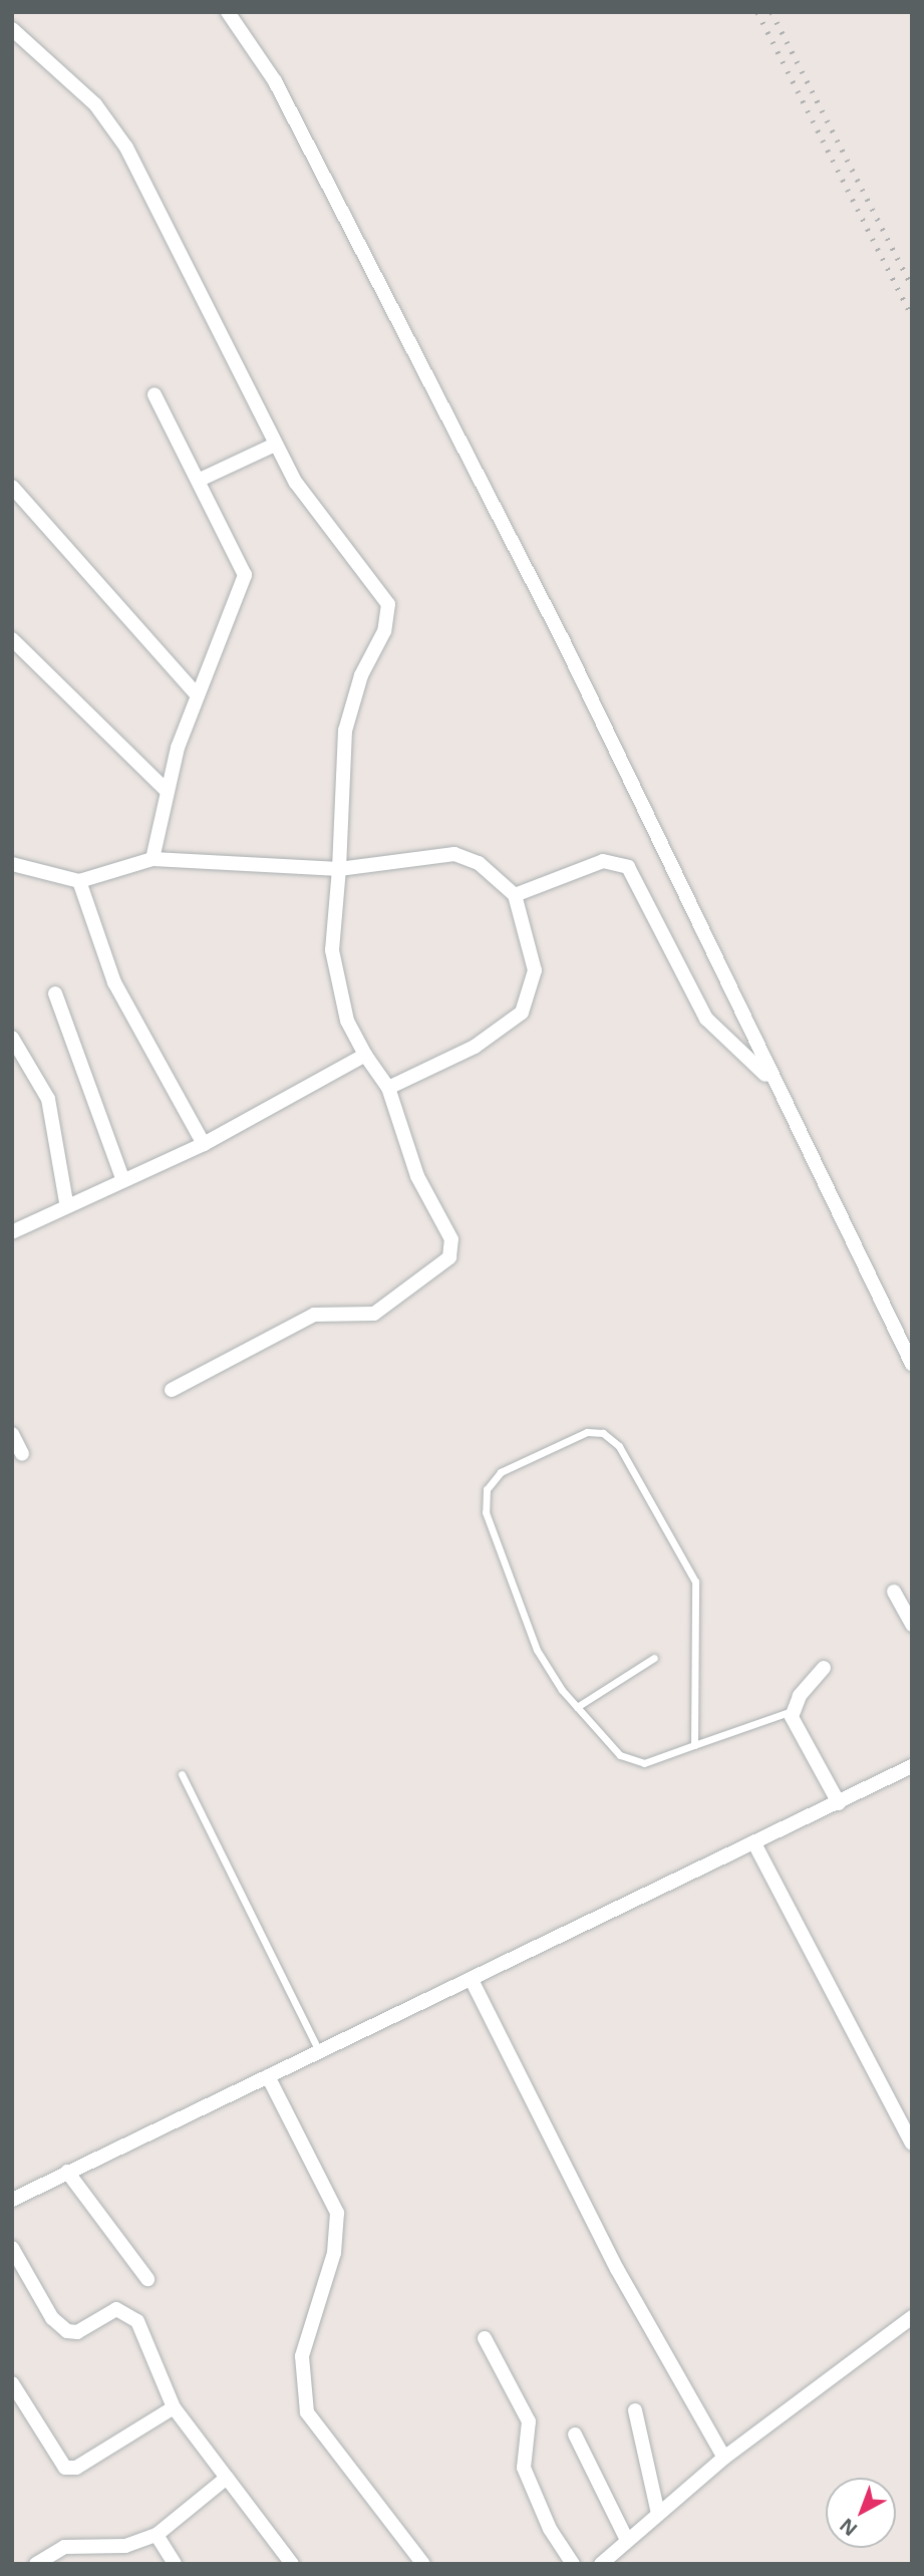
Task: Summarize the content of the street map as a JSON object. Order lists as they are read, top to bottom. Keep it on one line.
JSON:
{"north":"bottom left"}
